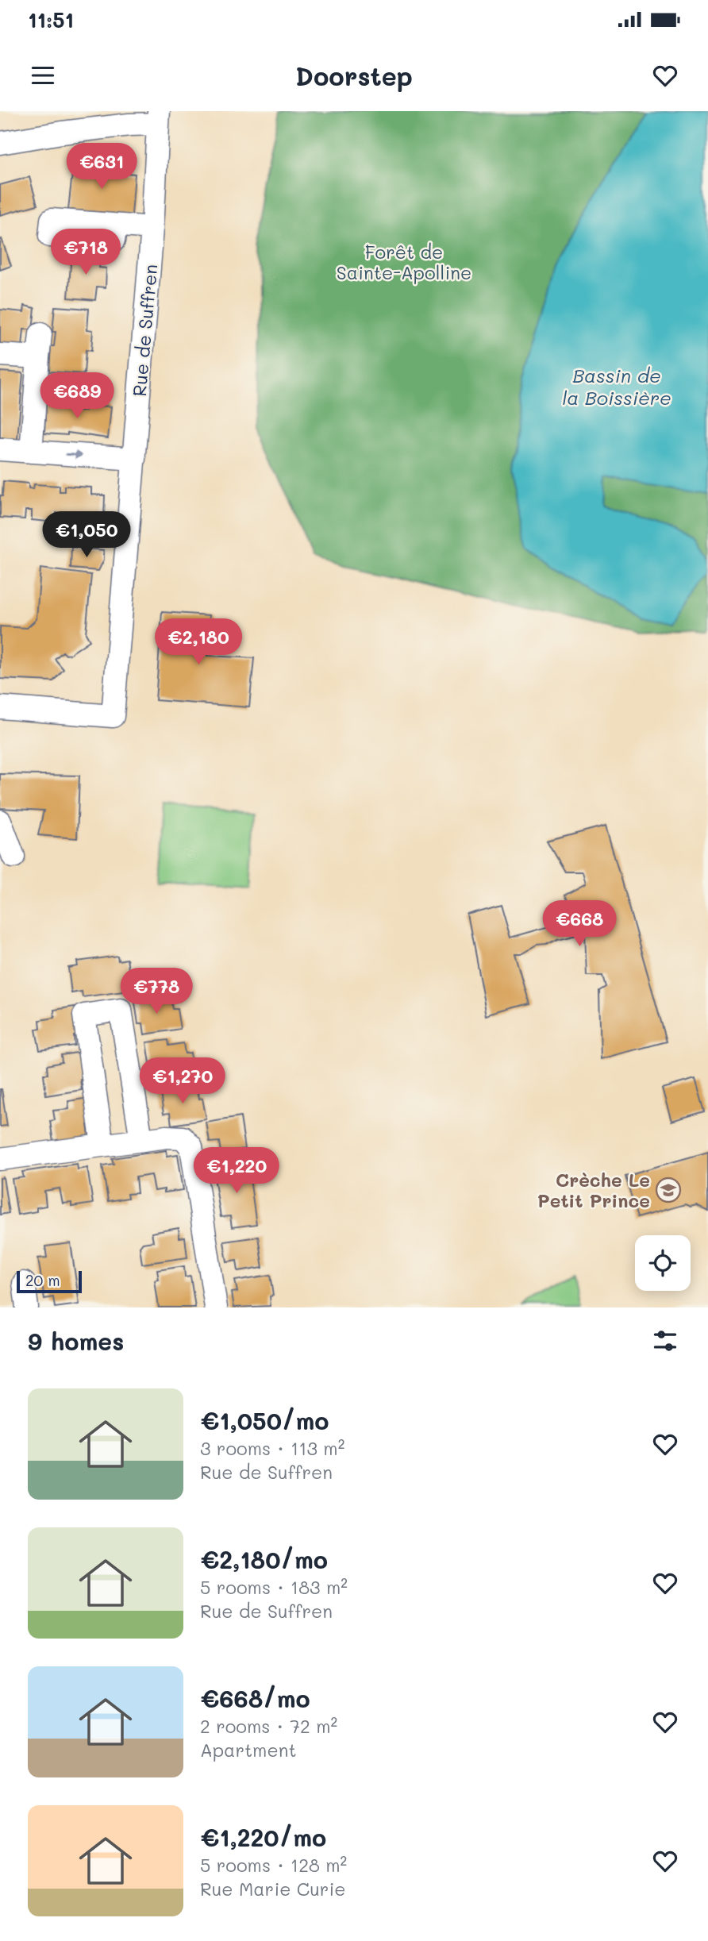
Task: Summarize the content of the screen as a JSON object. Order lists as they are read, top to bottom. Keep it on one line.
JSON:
{"streets":{"street":["Rue de Suffren"]},"water":["Bassin de la Boissière"],"parks":["Forêt de Sainte-Apolline"],"places":{"school or university":["Crèche Le Petit Prince"]},"scale_bar":"20 m","page":{"status":"11:51","header":"Doorstep","price":["€631","€718","€689","€1,050","€2,180","€668","€778","€1,270","€1,220"],"scale":"20 m","heading":"9 homes","list":[{"name":"€1,050/mo","note":"3 rooms · 113 m² · Rue de Suffren"},{"name":"€2,180/mo","note":"5 rooms · 183 m² · Rue de Suffren"},{"name":"€668/mo","note":"2 rooms · 72 m² · Apartment"},{"name":"€1,220/mo","note":"5 rooms · 128 m² · Rue Marie Curie"}]}}
